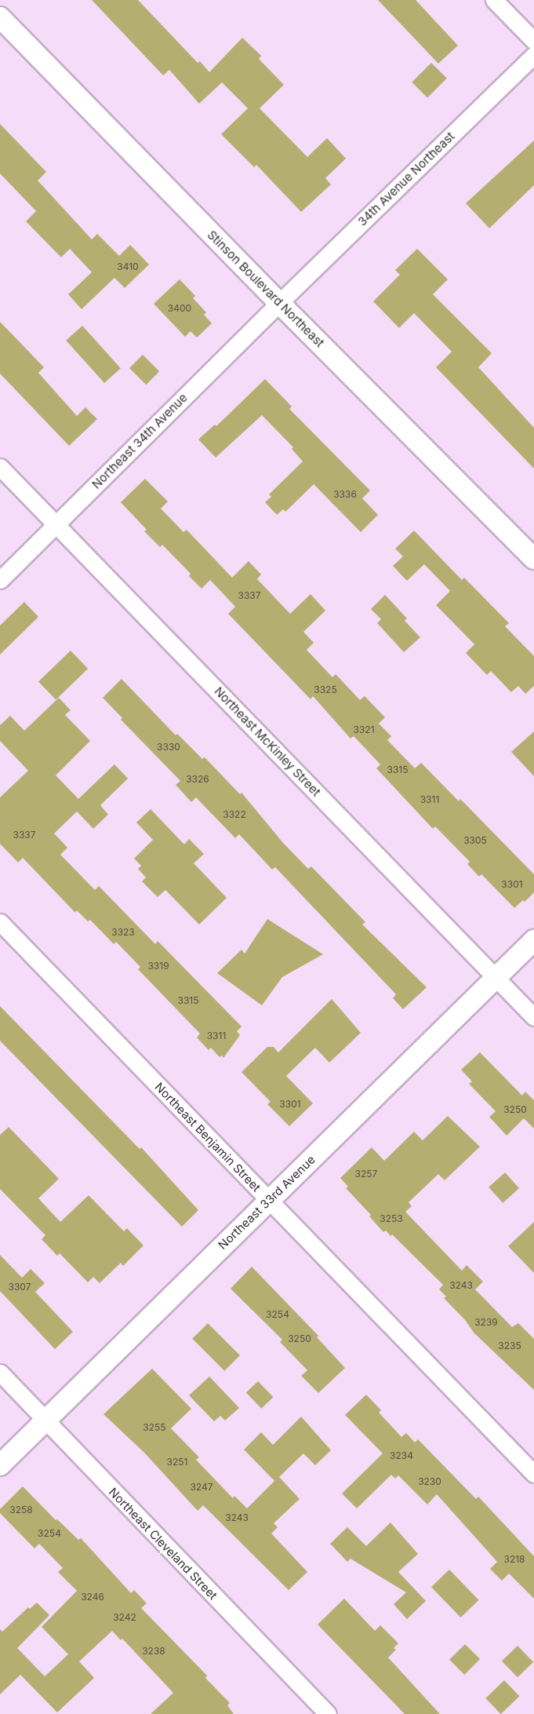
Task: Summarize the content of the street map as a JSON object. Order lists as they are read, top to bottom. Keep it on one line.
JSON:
{"streets":{"street":["34th Avenue Northeast","Stinson Boulevard Northeast","Northeast 34th Avenue","Northeast McKinley Street","Northeast Benjamin Street","Northeast 33rd Avenue","Northeast Cleveland Street"]},"crossings":[["34th Avenue Northeast","Stinson Boulevard Northeast"],["34th Avenue Northeast","Northeast 34th Avenue"],["Stinson Boulevard Northeast","Northeast 34th Avenue"],["Northeast 34th Avenue","Northeast McKinley Street"],["Northeast McKinley Street","Northeast 33rd Avenue"],["Northeast Benjamin Street","Northeast 33rd Avenue"],["Northeast 33rd Avenue","Northeast Cleveland Street"]],"house_numbers":["3410","3400","3336","3337","3325","3321","3330","3315","3326","3311","3322","3337","3305","3301","3323","3319","3315","3311","3301","3250","3257","3253","3243","3307","3254","3239","3250","3235","3255","3234","3251","3230","3247","3258","3243","3254","3218","3246","3242","3238"]}
